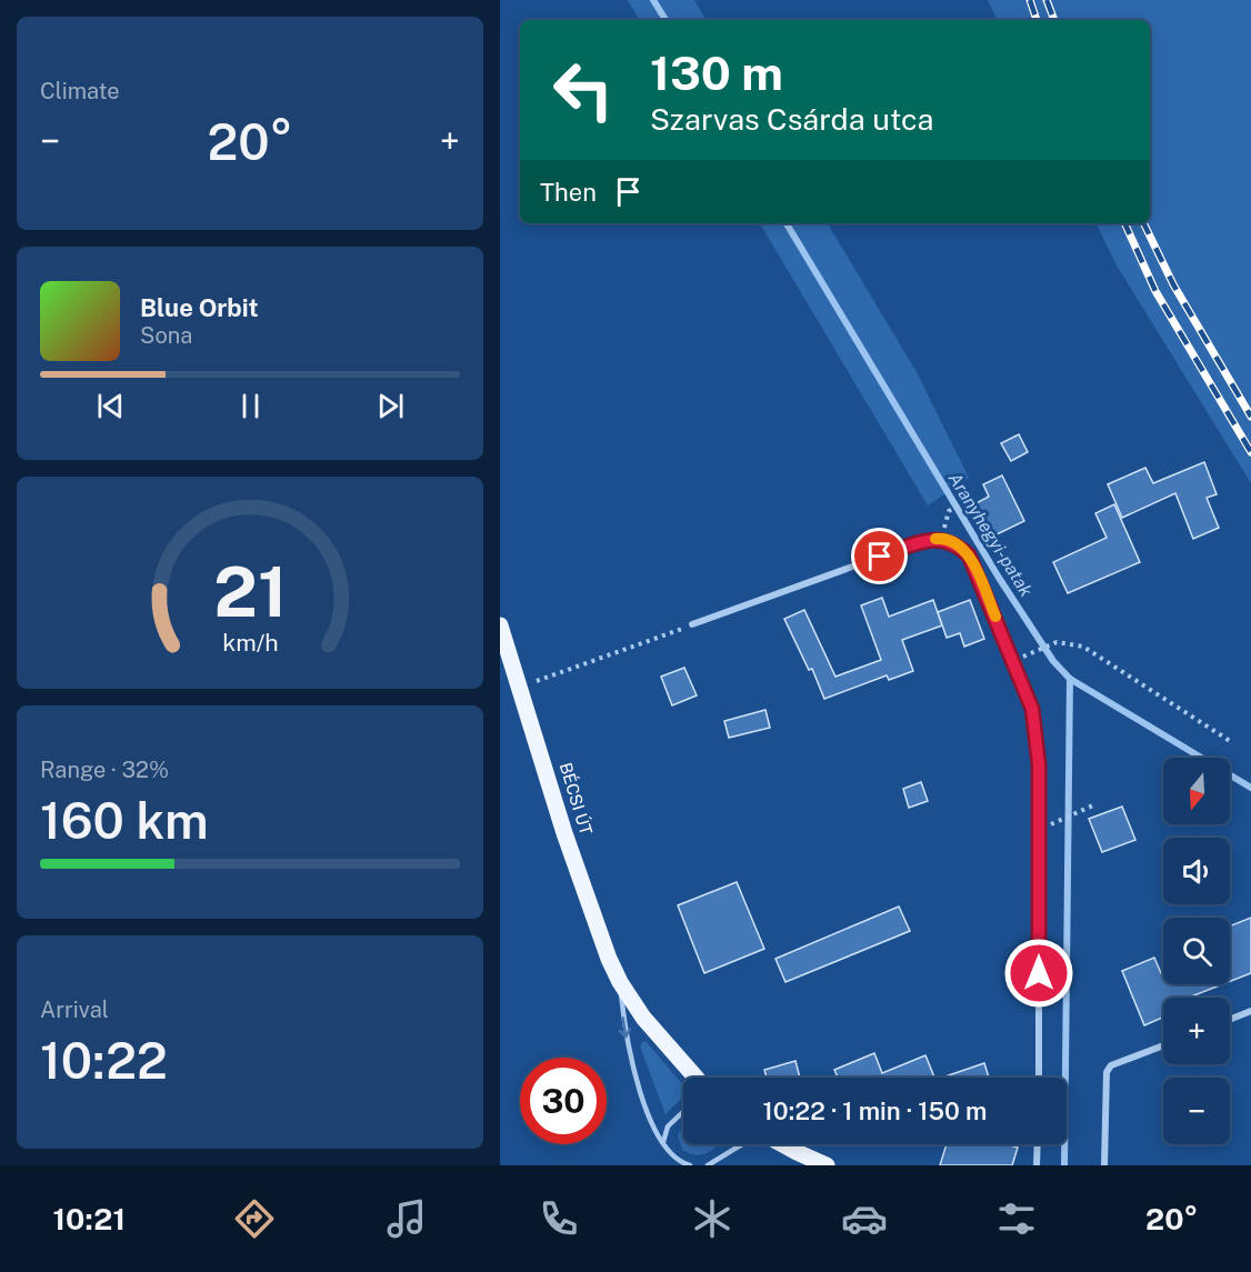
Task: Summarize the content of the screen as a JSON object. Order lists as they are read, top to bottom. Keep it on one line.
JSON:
{"streets":{"main road":["BÉCSI ÚT"]},"water":["Aranyhegyi-patak"],"north":"bottom","page":{"tile":["Climate",["Range · 32%","160 km"],["Arrival","10:22"]],"turn":["130 m","Szarvas Csárda utca"],"heat":["−","20°","+"],"then":"Then","song":["Blue Orbit","Sona"],"map_buttons":["+","−"],"limit":"30","trip":"10:22 · 1 min · 150 m","tabs":["10:21","20°"],"gauge":["21","km/h"]}}
